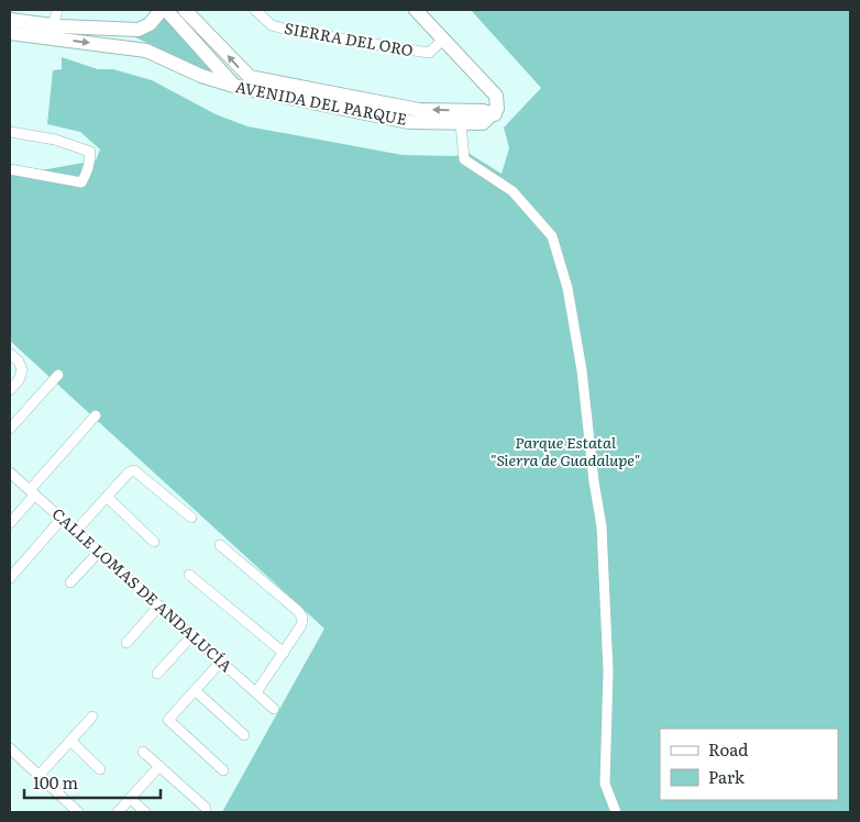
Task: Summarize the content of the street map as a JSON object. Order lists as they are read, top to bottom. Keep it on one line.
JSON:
{"streets":{"street":["SIERRA DEL ORO","AVENIDA DEL PARQUE","CALLE LOMAS DE ANDALUCÍA"]},"parks":["Parque Estatal \"Sierra de Guadalupe\""],"legend":["Road","Park"],"scale_bar":"100 m"}
